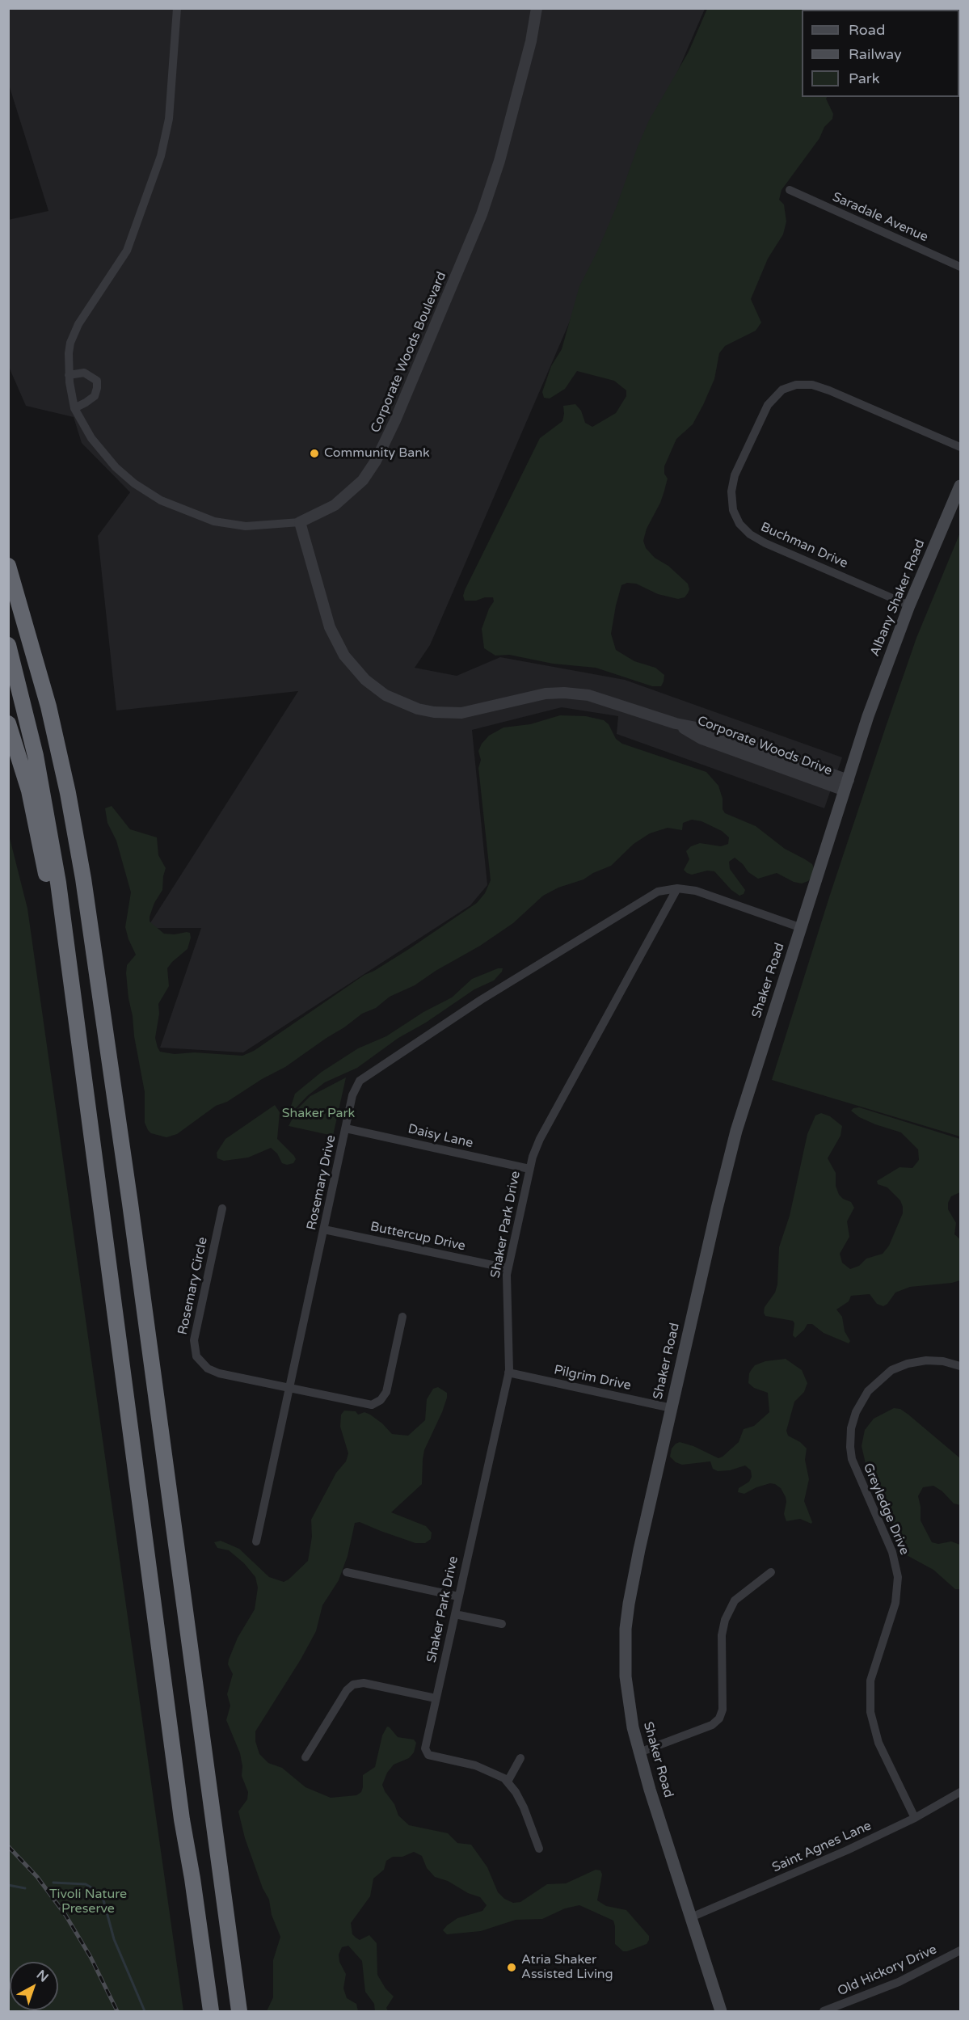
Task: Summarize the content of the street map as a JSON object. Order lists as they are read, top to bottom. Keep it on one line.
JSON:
{"streets":{"main road":["Albany Shaker Road","Shaker Road"],"street":["Saradale Avenue","Corporate Woods Boulevard","Buchman Drive","Corporate Woods Drive","Daisy Lane","Rosemary Drive","Shaker Park Drive","Buttercup Drive","Rosemary Circle","Pilgrim Drive","Greyledge Drive","Saint Agnes Lane","Old Hickory Drive"]},"crossings":[["Corporate Woods Boulevard","Corporate Woods Drive"],["Buchman Drive","Albany Shaker Road"],["Albany Shaker Road","Shaker Road"],["Corporate Woods Drive","Shaker Road"],["Shaker Road","Pilgrim Drive"],["Shaker Road","Saint Agnes Lane"],["Daisy Lane","Rosemary Drive"],["Daisy Lane","Shaker Park Drive"],["Rosemary Drive","Shaker Park Drive"],["Rosemary Drive","Buttercup Drive"],["Rosemary Drive","Rosemary Circle"],["Shaker Park Drive","Buttercup Drive"],["Shaker Park Drive","Pilgrim Drive"],["Greyledge Drive","Saint Agnes Lane"]],"parks":["Shaker Park","Tivoli Nature Preserve"],"places":["Community Bank","Atria Shaker Assisted Living"],"legend":["Road","Railway","Park"],"north":"top right"}
